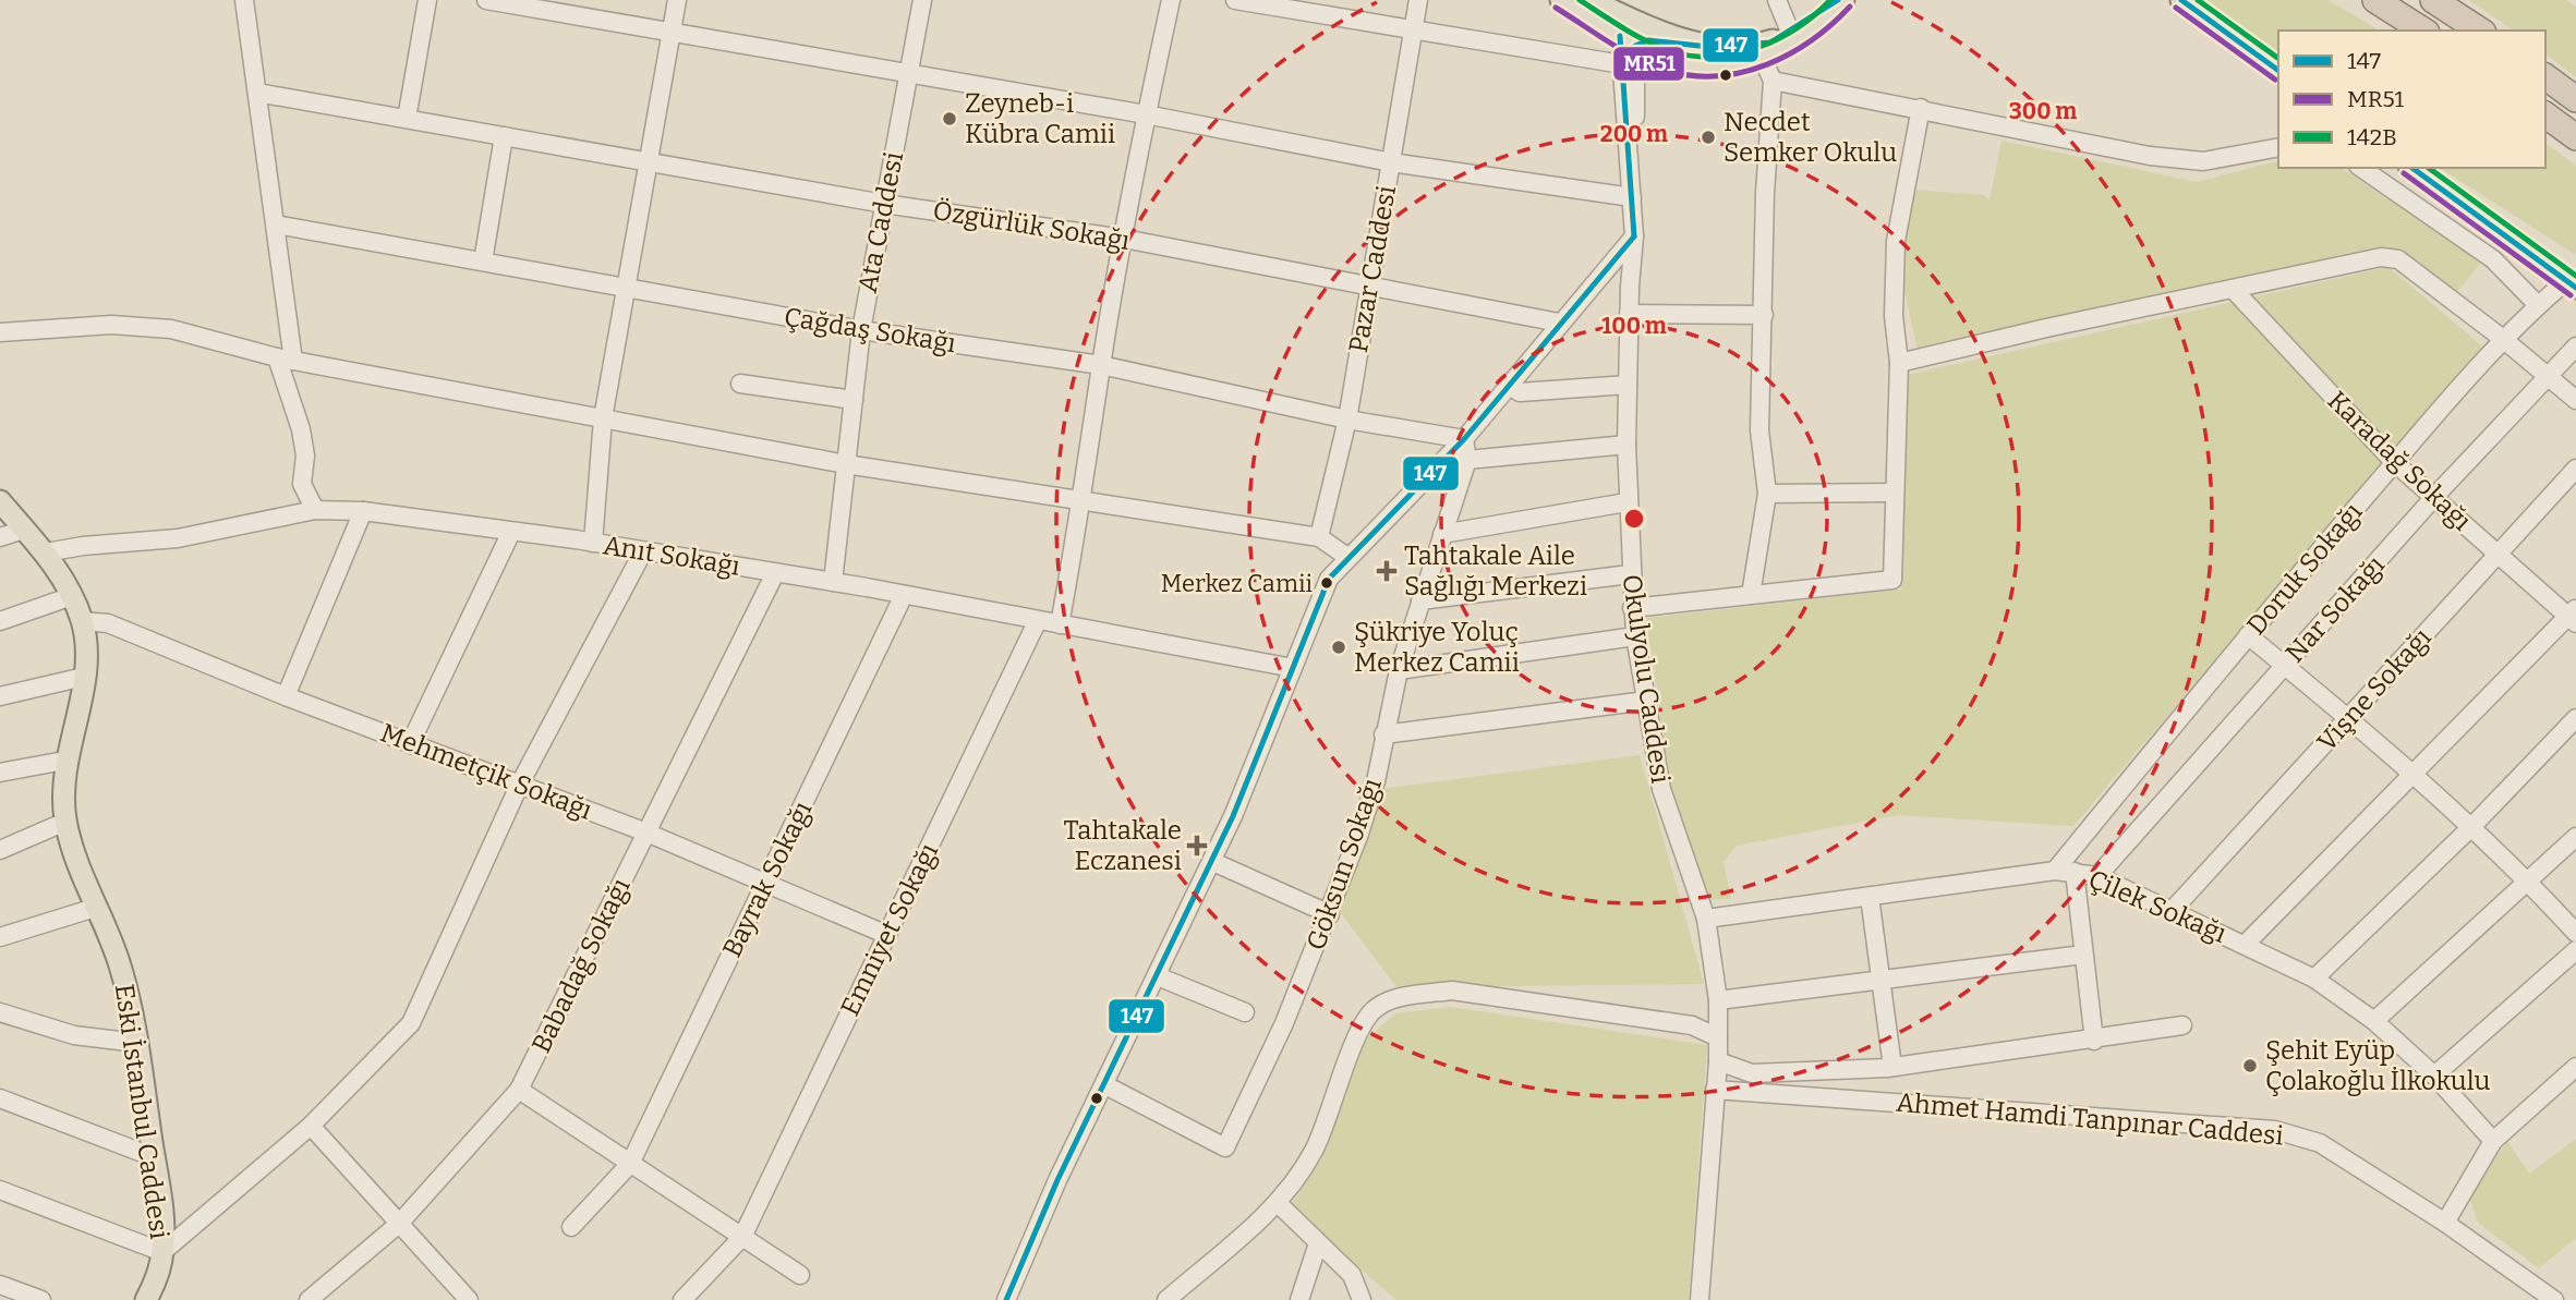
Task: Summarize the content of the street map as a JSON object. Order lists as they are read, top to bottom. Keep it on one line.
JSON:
{"streets":{"main road":["Eski İstanbul Caddesi"],"street":["Ata Caddesi","Özgürlük Sokağı","Pazar Caddesi","Çağdaş Sokağı","Karadağ Sokağı","Anıt Sokağı","Doruk Sokağı","Nar Sokağı","Okulyolu Caddesi","Vişne Sokağı","Mehmetçik Sokağı","Göksun Sokağı","Bayrak Sokağı","Çilek Sokağı","Emniyet Sokağı","Babadağ Sokağı","Ahmet Hamdi Tanpınar Caddesi"]},"crossings":[["Ata Caddesi","Özgürlük Sokağı"],["Ata Caddesi","Çağdaş Sokağı"],["Ata Caddesi","Anıt Sokağı"],["Özgürlük Sokağı","Pazar Caddesi"],["Pazar Caddesi","Çağdaş Sokağı"],["Çağdaş Sokağı","Göksun Sokağı"],["Karadağ Sokağı","Doruk Sokağı"],["Karadağ Sokağı","Nar Sokağı"],["Karadağ Sokağı","Vişne Sokağı"],["Anıt Sokağı","Bayrak Sokağı"],["Anıt Sokağı","Emniyet Sokağı"],["Anıt Sokağı","Babadağ Sokağı"],["Anıt Sokağı","Eski İstanbul Caddesi"],["Doruk Sokağı","Çilek Sokağı"],["Nar Sokağı","Çilek Sokağı"],["Okulyolu Caddesi","Çilek Sokağı"],["Okulyolu Caddesi","Ahmet Hamdi Tanpınar Caddesi"],["Vişne Sokağı","Çilek Sokağı"],["Mehmetçik Sokağı","Bayrak Sokağı"],["Mehmetçik Sokağı","Emniyet Sokağı"],["Mehmetçik Sokağı","Babadağ Sokağı"],["Mehmetçik Sokağı","Eski İstanbul Caddesi"]],"places":{"other":["Zeyneb-i Kübra Camii","Necdet Semker Okulu","Merkez Camii","Şükriye Yoluç Merkez Camii","Şehit Eyüp Çolakoğlu İlkokulu"],"health":["Tahtakale Aile Sağlığı Merkezi","Tahtakale Eczanesi"]},"lines":["transit line 147","transit line 142B","transit line MR51"],"legend":["147","MR51","142B"],"rings":["300 m","200 m","100 m"]}
